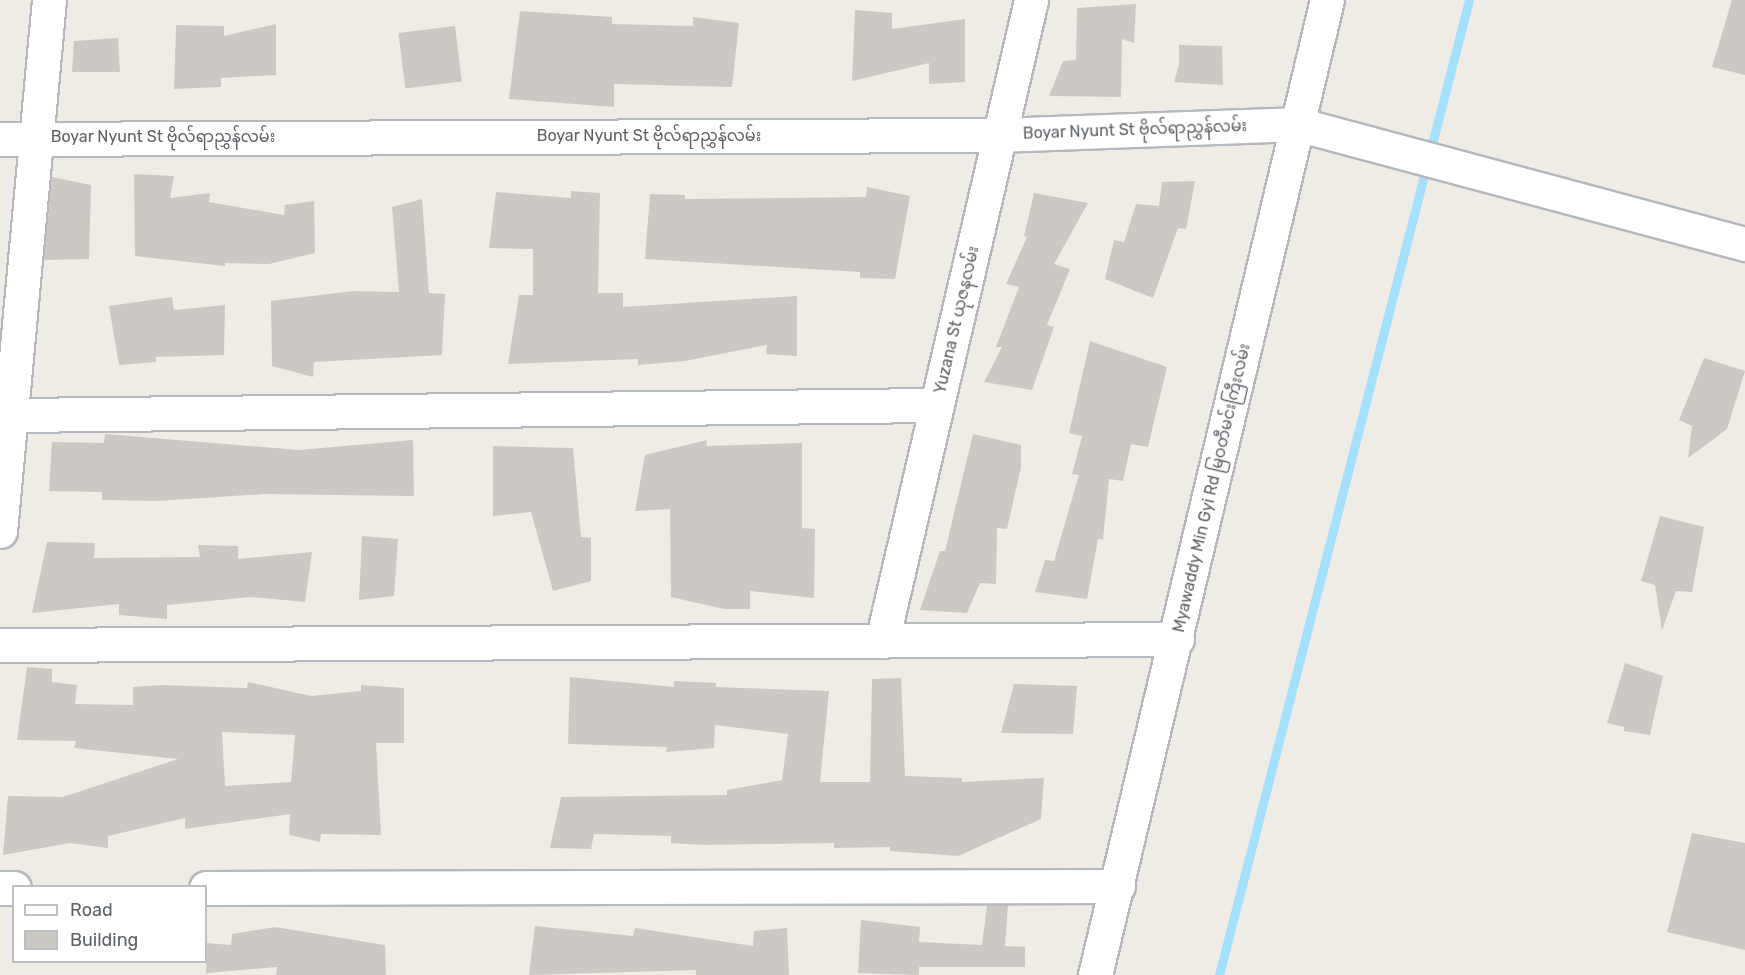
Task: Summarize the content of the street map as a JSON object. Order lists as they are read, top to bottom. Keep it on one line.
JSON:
{"streets":{"street":["Boyar Nyunt St ဗိုလ်ရာညွှန်လမ်း","Yuzana St ယုဇနလမ်း","Myawaddy Min Gyi Rd မြဝတီမင်းကြီးလမ်း"]},"crossings":[["Boyar Nyunt St ဗိုလ်ရာညွှန်လမ်း","Yuzana St ယုဇနလမ်း"],["Boyar Nyunt St ဗိုလ်ရာညွှန်လမ်း","Myawaddy Min Gyi Rd မြဝတီမင်းကြီးလမ်း"]],"legend":["Road","Building"]}
